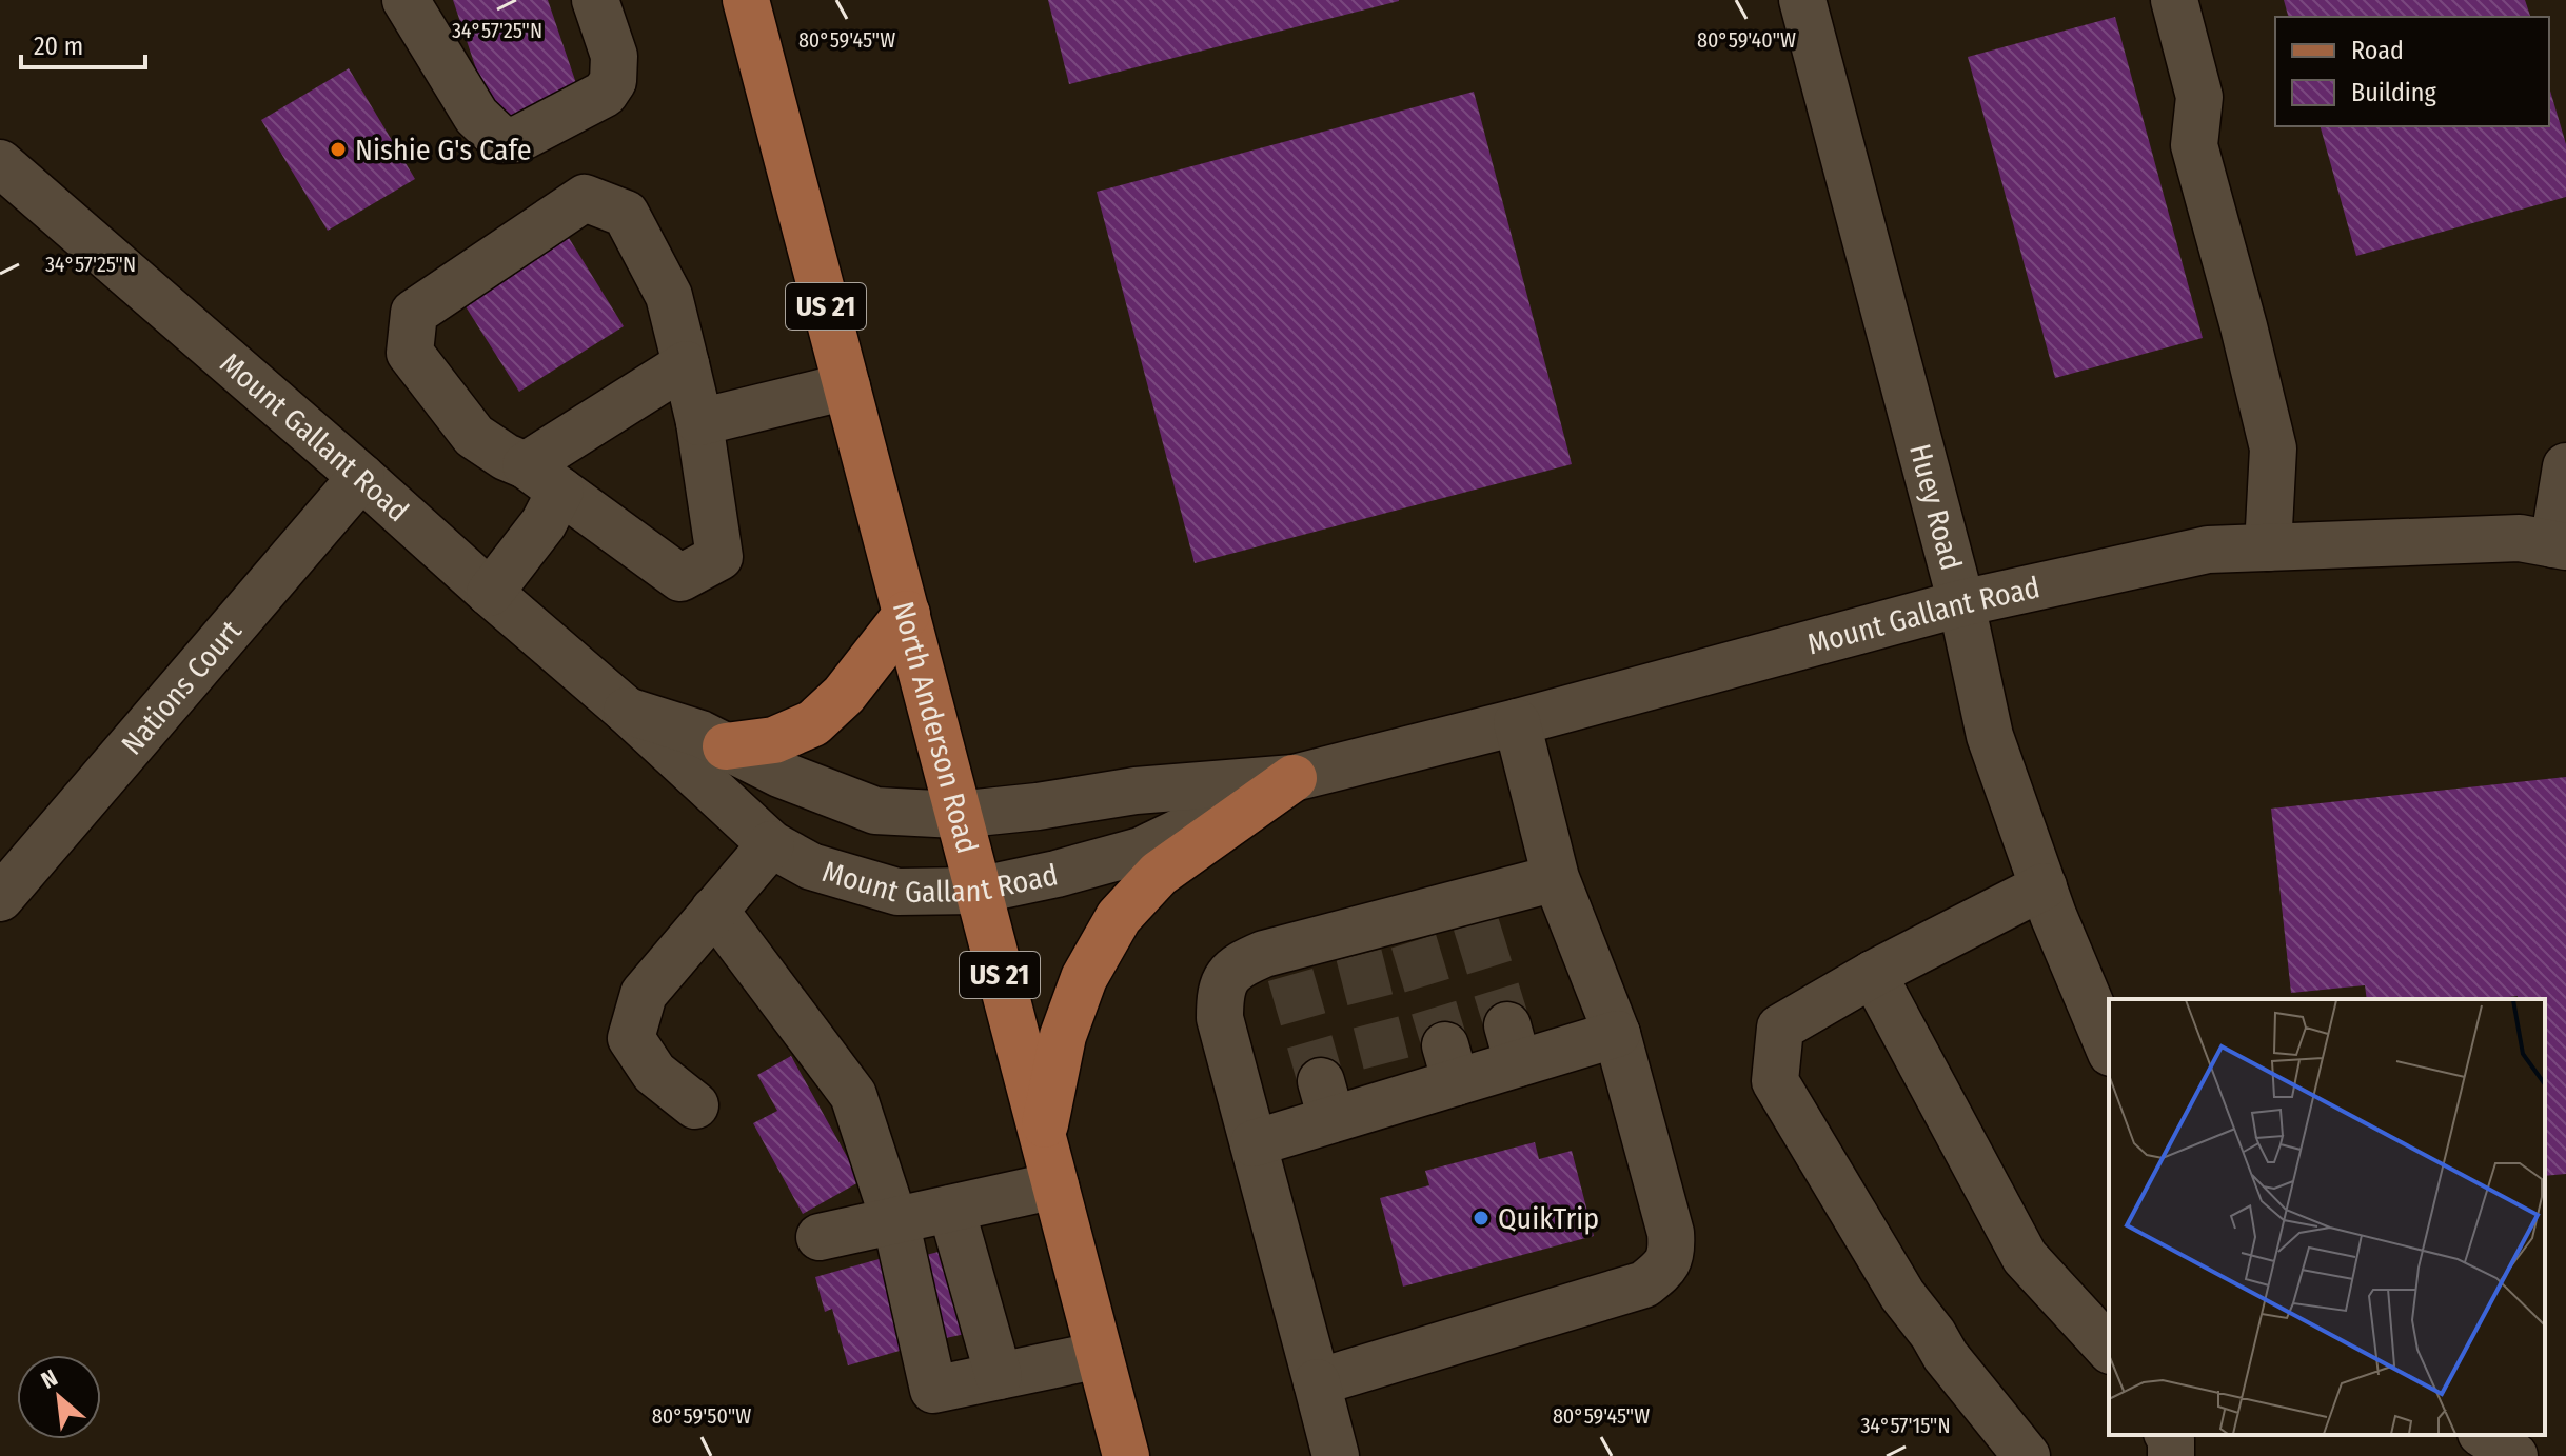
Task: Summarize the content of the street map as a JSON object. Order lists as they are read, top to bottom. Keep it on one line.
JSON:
{"streets":{"main road":["US 21","North Anderson Road"],"street":["Mount Gallant Road","Huey Road","Nations Court"]},"crossings":[["Mount Gallant Road","Huey Road"],["Mount Gallant Road","Nations Court"],["Mount Gallant Road","North Anderson Road"]],"places":["Nishie G's Cafe","QuikTrip"],"legend":["Road","Building"],"scale_bar":"20 m","north":"top left","coordinates":["34°57'25\"N","80°59'45\"W","80°59'40\"W","80°59'50\"W","34°57'15\"N"]}
